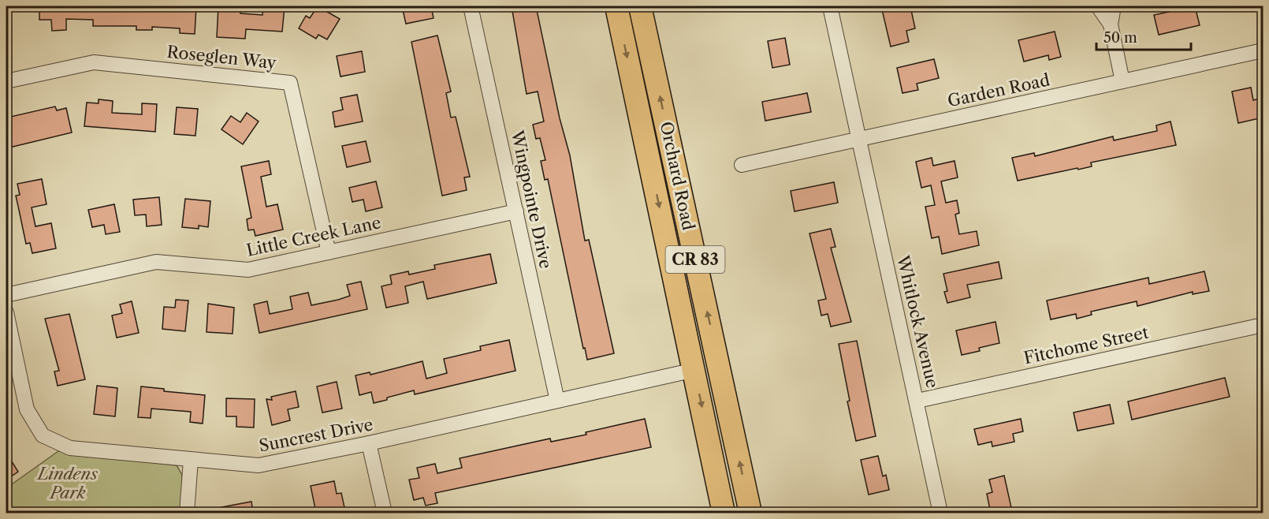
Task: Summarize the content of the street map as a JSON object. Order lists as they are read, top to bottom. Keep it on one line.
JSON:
{"streets":{"main road":["Orchard Road","CR 83"],"street":["Roseglen Way","Garden Road","Wingpointe Drive","Little Creek Lane","Whitlock Avenue","Fitchome Street","Suncrest Drive"]},"crossings":[["Roseglen Way","Little Creek Lane"],["Garden Road","Whitlock Avenue"],["Orchard Road","Suncrest Drive"],["Wingpointe Drive","Little Creek Lane"],["Wingpointe Drive","Suncrest Drive"],["Whitlock Avenue","Fitchome Street"]],"parks":["Lindens Park"],"scale_bar":"50 m"}
